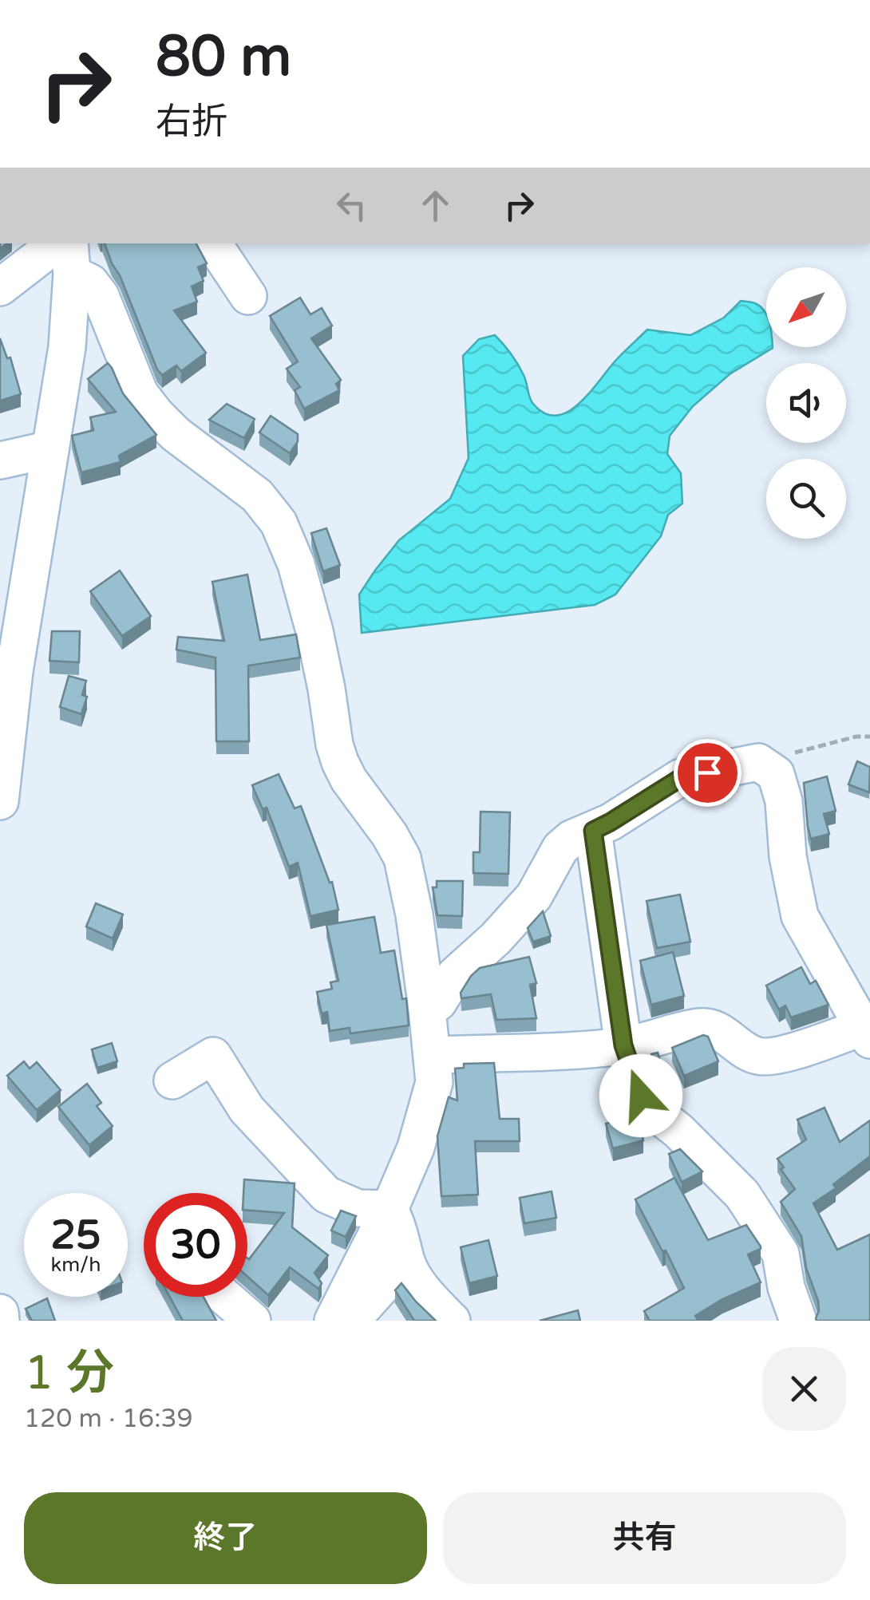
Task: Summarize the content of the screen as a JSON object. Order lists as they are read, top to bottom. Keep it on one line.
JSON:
{"north":"bottom left","page":{"turn":["80 m","右折"],"speed":"25 km/h","limit":"30","heading":["1 分","120 m · 16:39"],"buttons":["終了","共有"]}}
